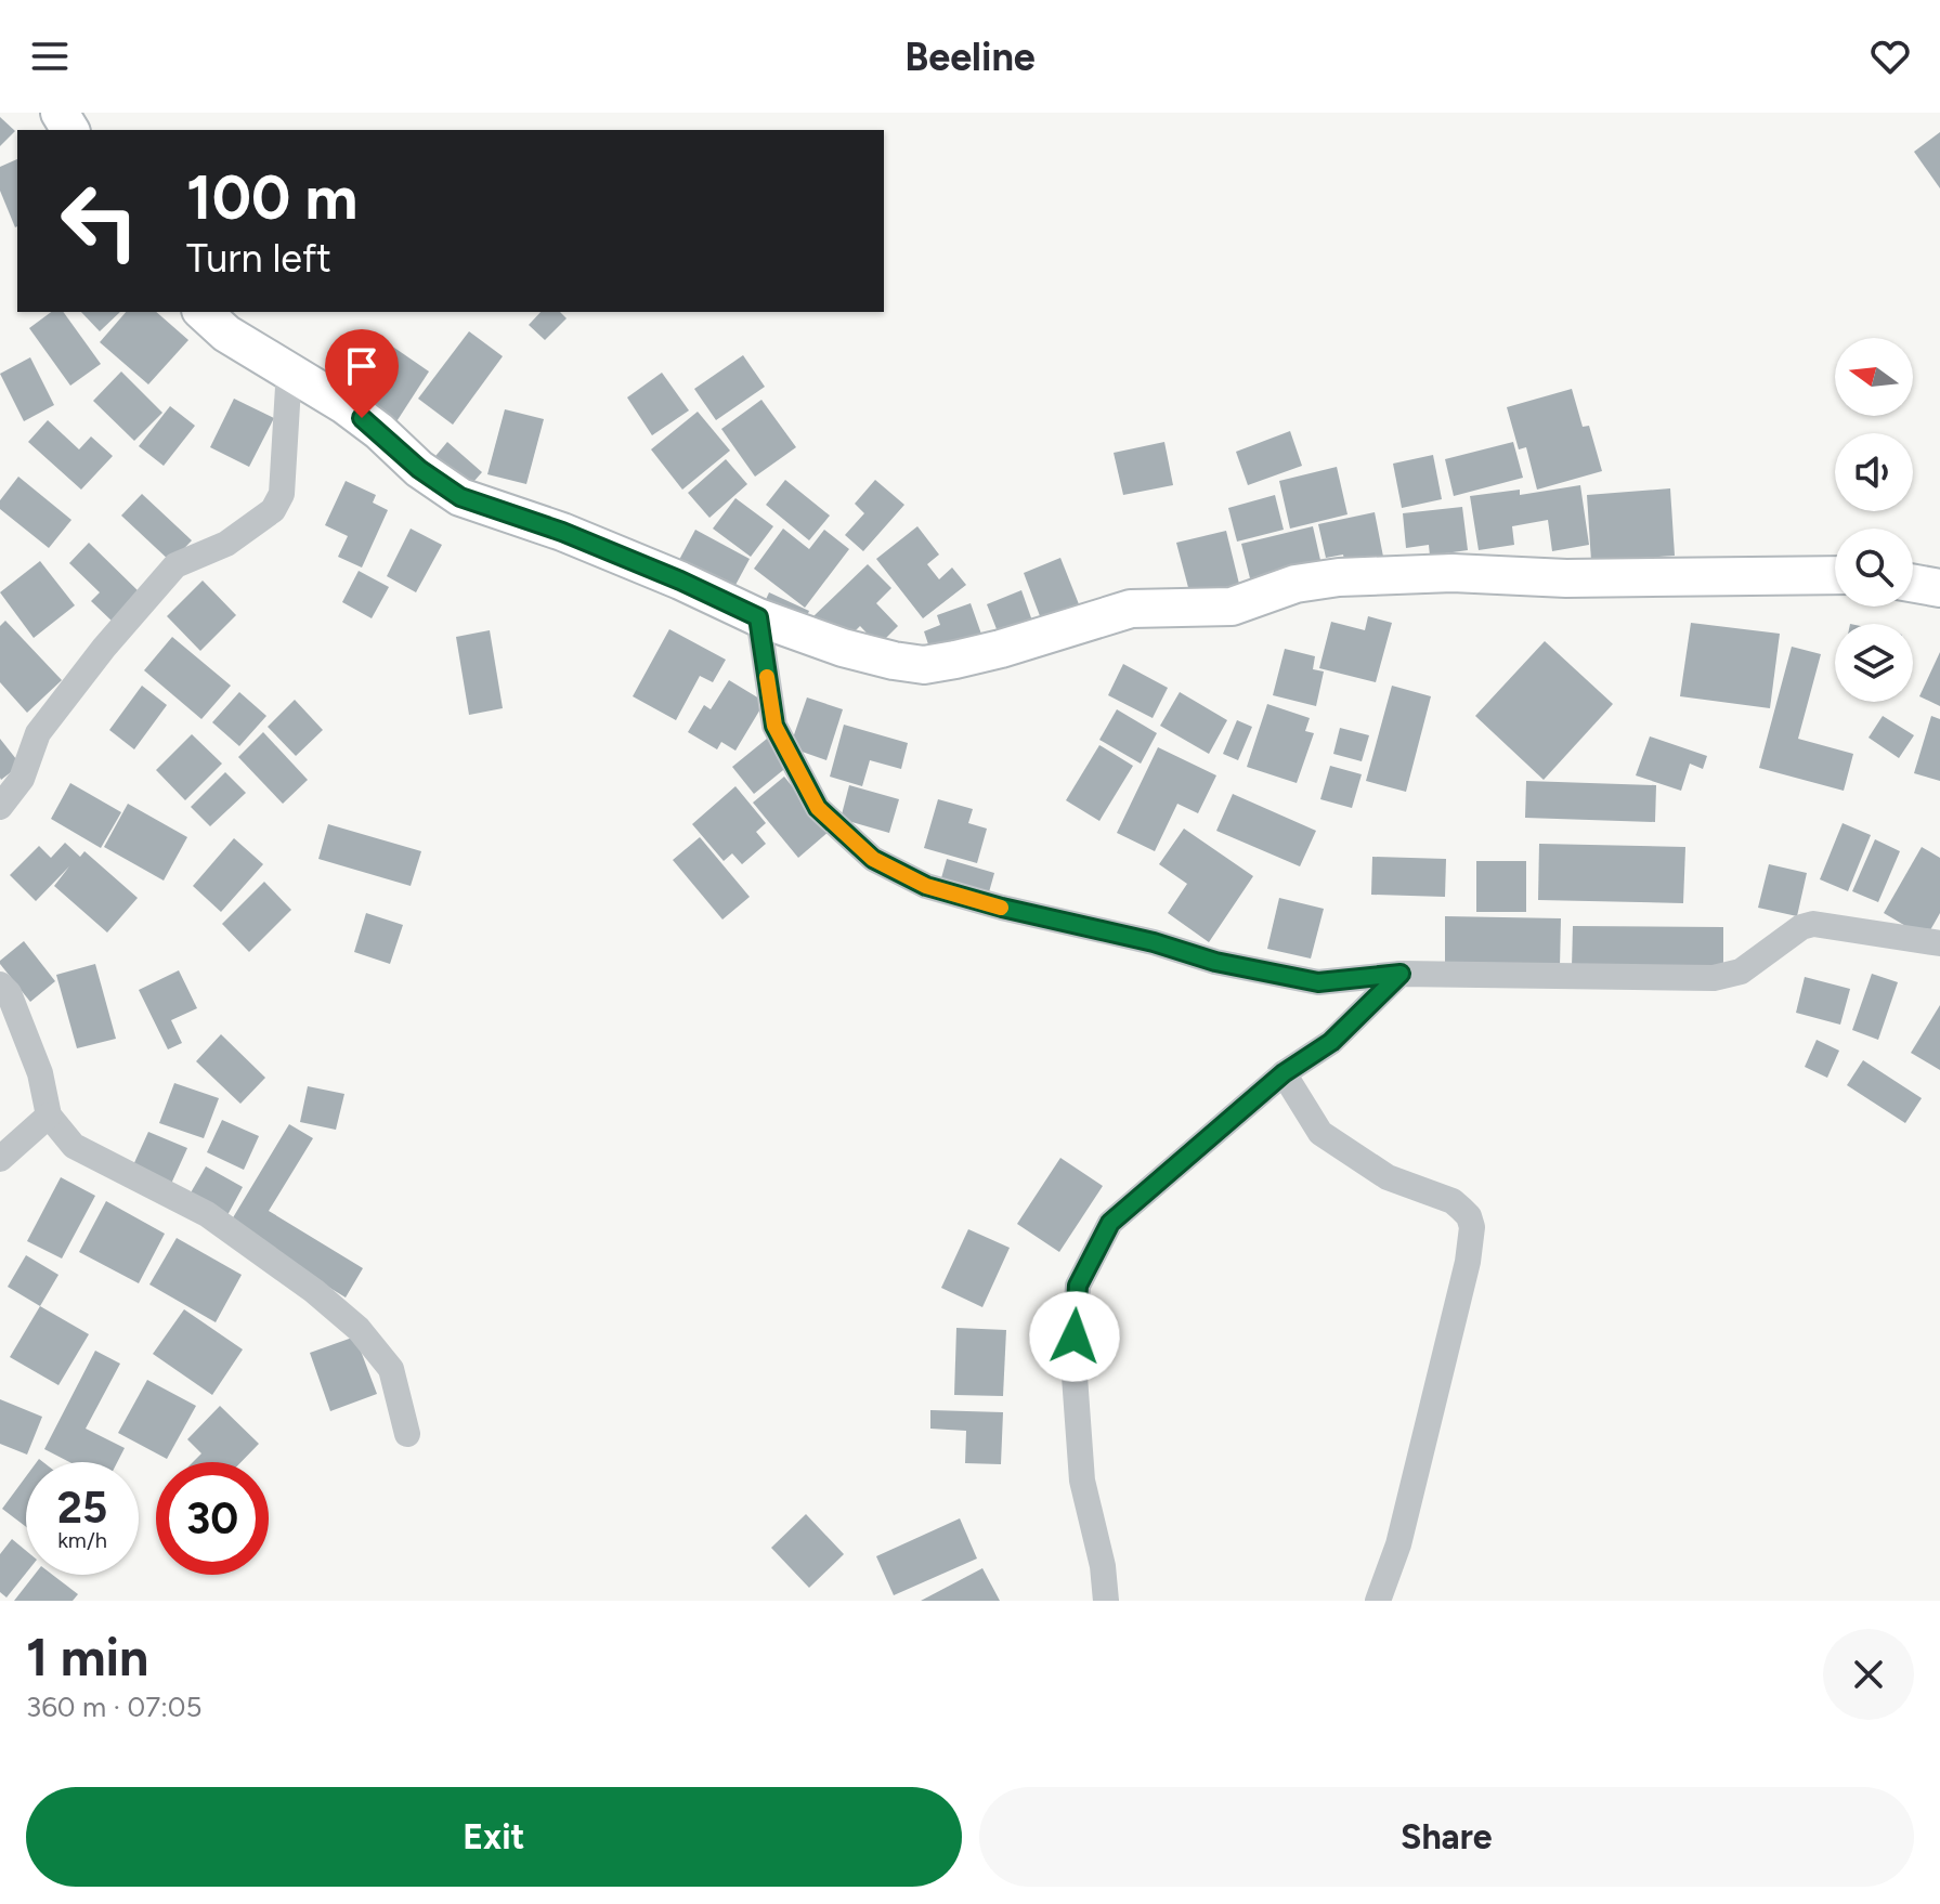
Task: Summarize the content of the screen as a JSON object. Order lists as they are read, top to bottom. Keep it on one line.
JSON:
{"north":"left","page":{"header":"Beeline","turn":["100 m","Turn left"],"speed":"25 km/h","limit":"30","heading":["1 min","360 m · 07:05"],"buttons":["Exit","Share"]}}
